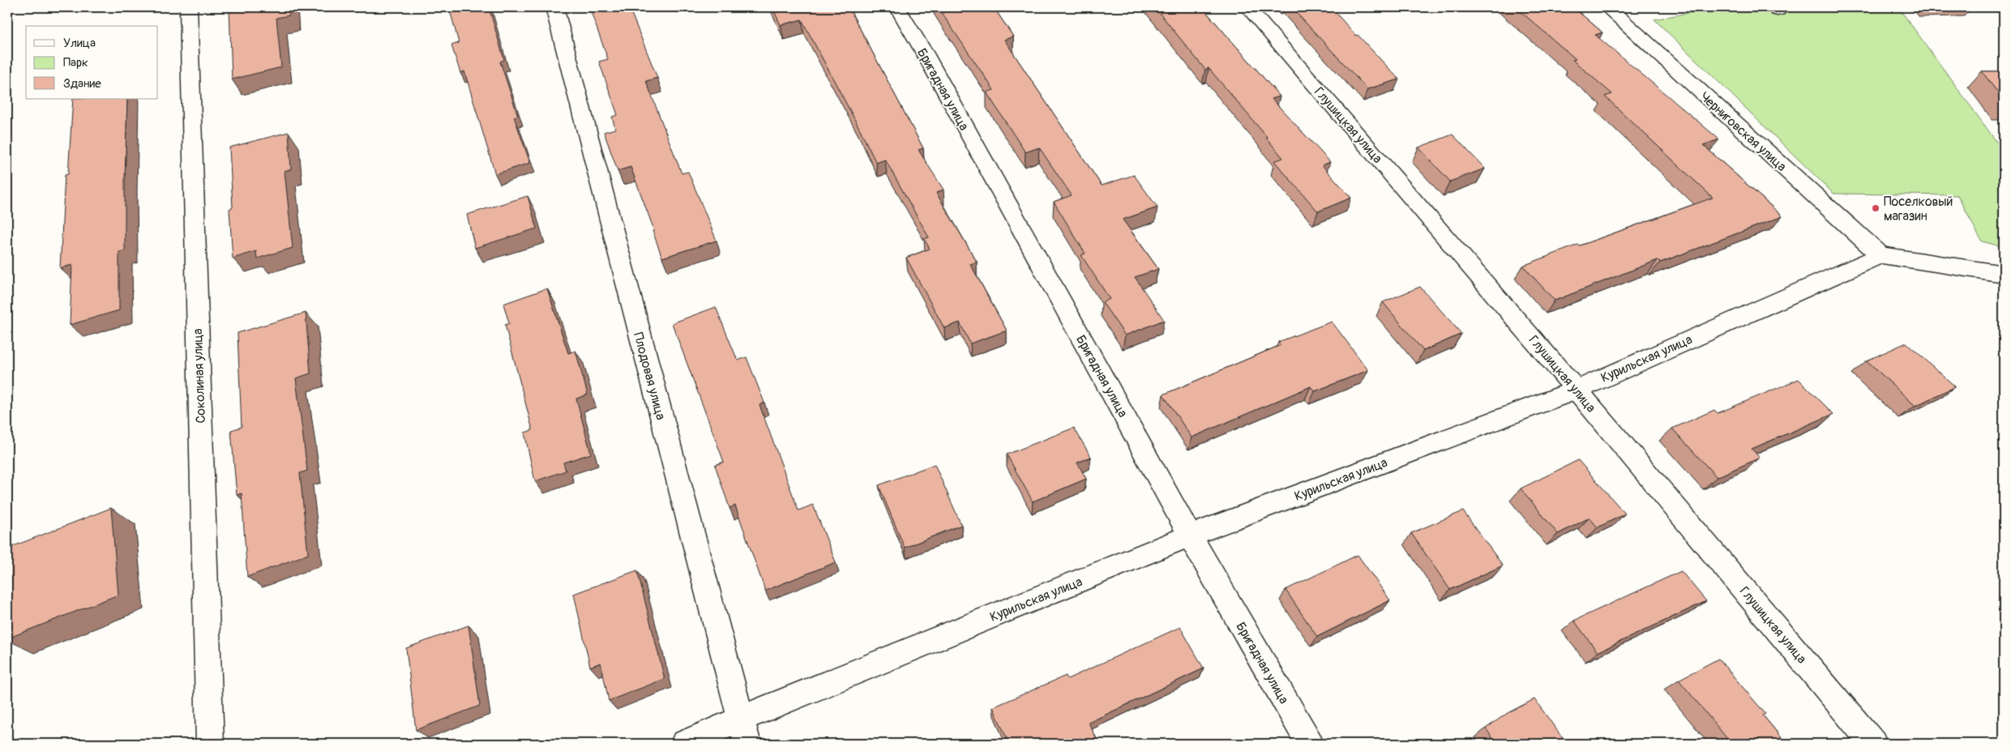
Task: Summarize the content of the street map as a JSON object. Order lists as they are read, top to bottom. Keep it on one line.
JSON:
{"streets":{"street":["Бригадная улица","Глушицкая улица","Черниговская улица","Курильская улица","Соколиная улица","Плодовая улица"]},"crossings":[["Бригадная улица","Курильская улица"],["Глушицкая улица","Курильская улица"],["Черниговская улица","Курильская улица"],["Курильская улица","Плодовая улица"]],"places":["Поселковый магазин"],"legend":["Улица","Парк","Здание"]}
